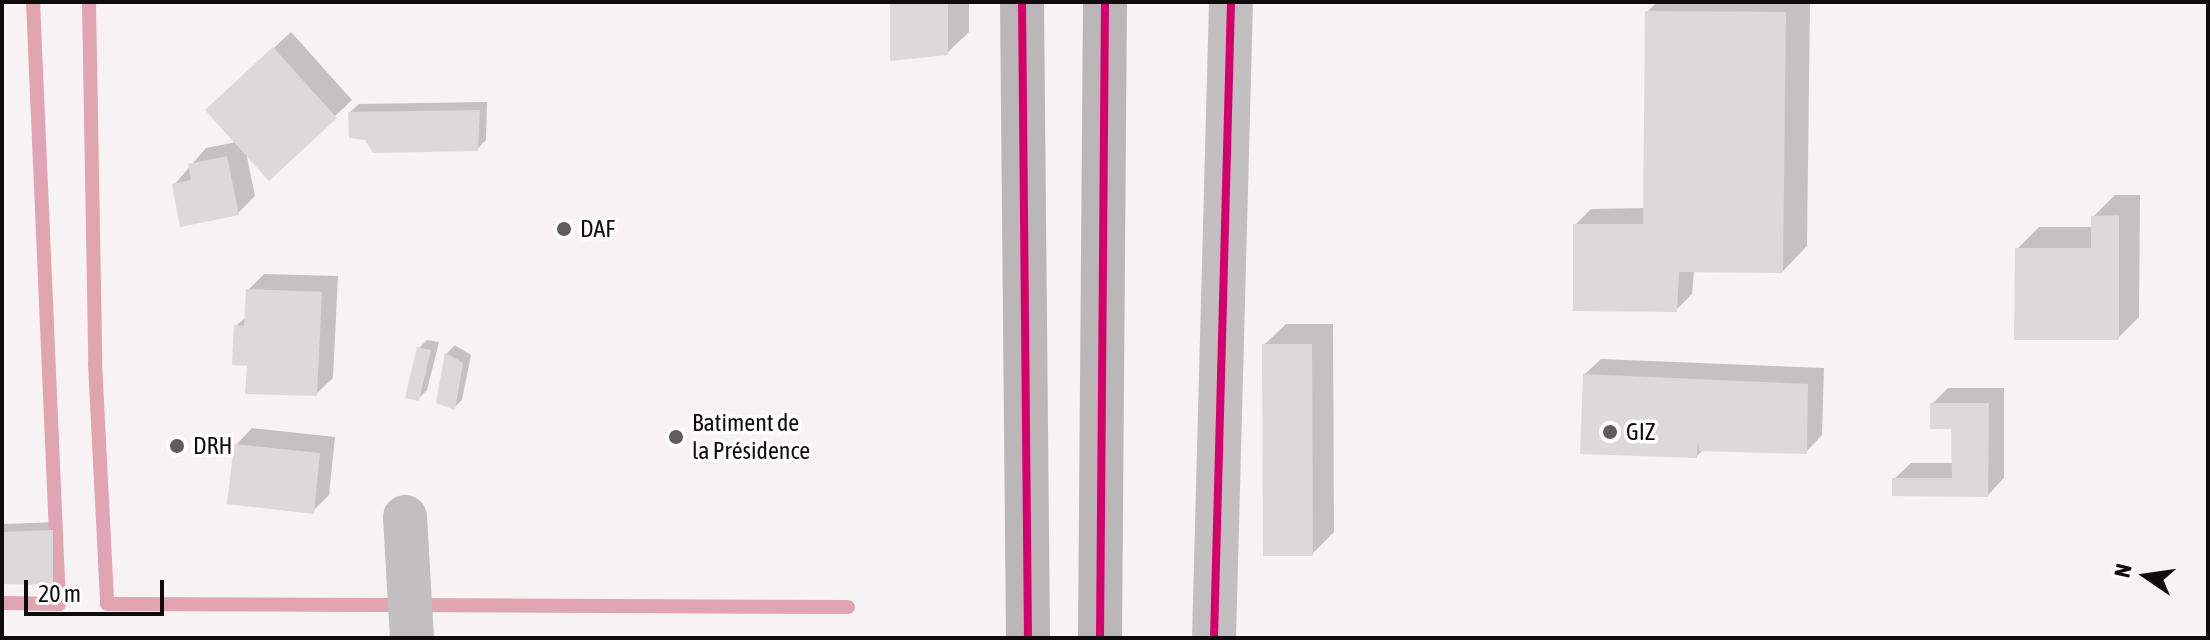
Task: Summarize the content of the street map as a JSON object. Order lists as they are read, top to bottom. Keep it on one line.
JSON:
{"places":["DAF","GIZ","Batiment de la Présidence","DRH"],"scale_bar":"20 m","north":"left"}
